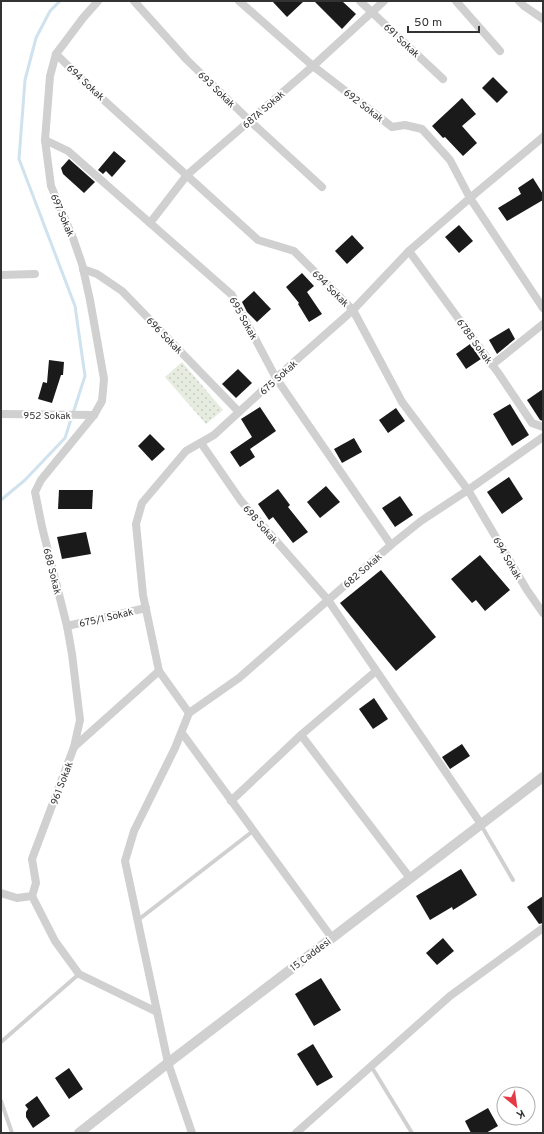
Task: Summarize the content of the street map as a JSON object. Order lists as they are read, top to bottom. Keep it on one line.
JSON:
{"streets":{"street":["691 Sokak","694 Sokak","693 Sokak","692 Sokak","687A Sokak","697 Sokak","695 Sokak","696 Sokak","678B Sokak","675 Sokak","952 Sokak","698 Sokak","682 Sokak","688 Sokak","675/1 Sokak","961 Sokak","15 Caddesi"]},"crossings":[["691 Sokak","687A Sokak"],["694 Sokak","687A Sokak"],["694 Sokak","697 Sokak"],["694 Sokak","675 Sokak"],["694 Sokak","682 Sokak"],["693 Sokak","687A Sokak"],["692 Sokak","687A Sokak"],["692 Sokak","675 Sokak"],["687A Sokak","695 Sokak"],["697 Sokak","695 Sokak"],["697 Sokak","696 Sokak"],["697 Sokak","952 Sokak"],["697 Sokak","688 Sokak"],["695 Sokak","675 Sokak"],["695 Sokak","682 Sokak"],["696 Sokak","675 Sokak"],["678B Sokak","675 Sokak"],["675 Sokak","698 Sokak"],["675 Sokak","675/1 Sokak"],["675 Sokak","961 Sokak"],["952 Sokak","688 Sokak"],["698 Sokak","682 Sokak"],["698 Sokak","15 Caddesi"],["688 Sokak","675/1 Sokak"],["688 Sokak","961 Sokak"]],"scale_bar":"50 m","north":"bottom right"}
